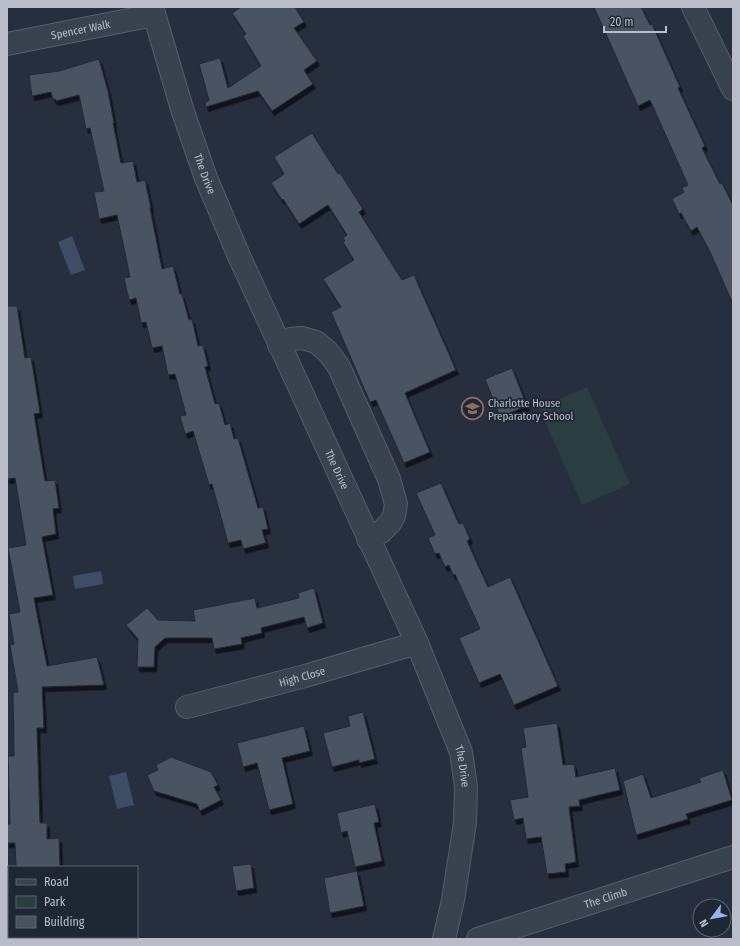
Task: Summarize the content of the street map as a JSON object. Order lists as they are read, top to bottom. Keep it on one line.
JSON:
{"streets":{"street":["Spencer Walk","The Drive","High Close","The Climb"]},"crossings":[["Spencer Walk","The Drive"],["The Drive","High Close"]],"places":{"school or university":["Charlotte House Preparatory School"]},"legend":["Road","Park","Building"],"scale_bar":"20 m","north":"bottom left"}
